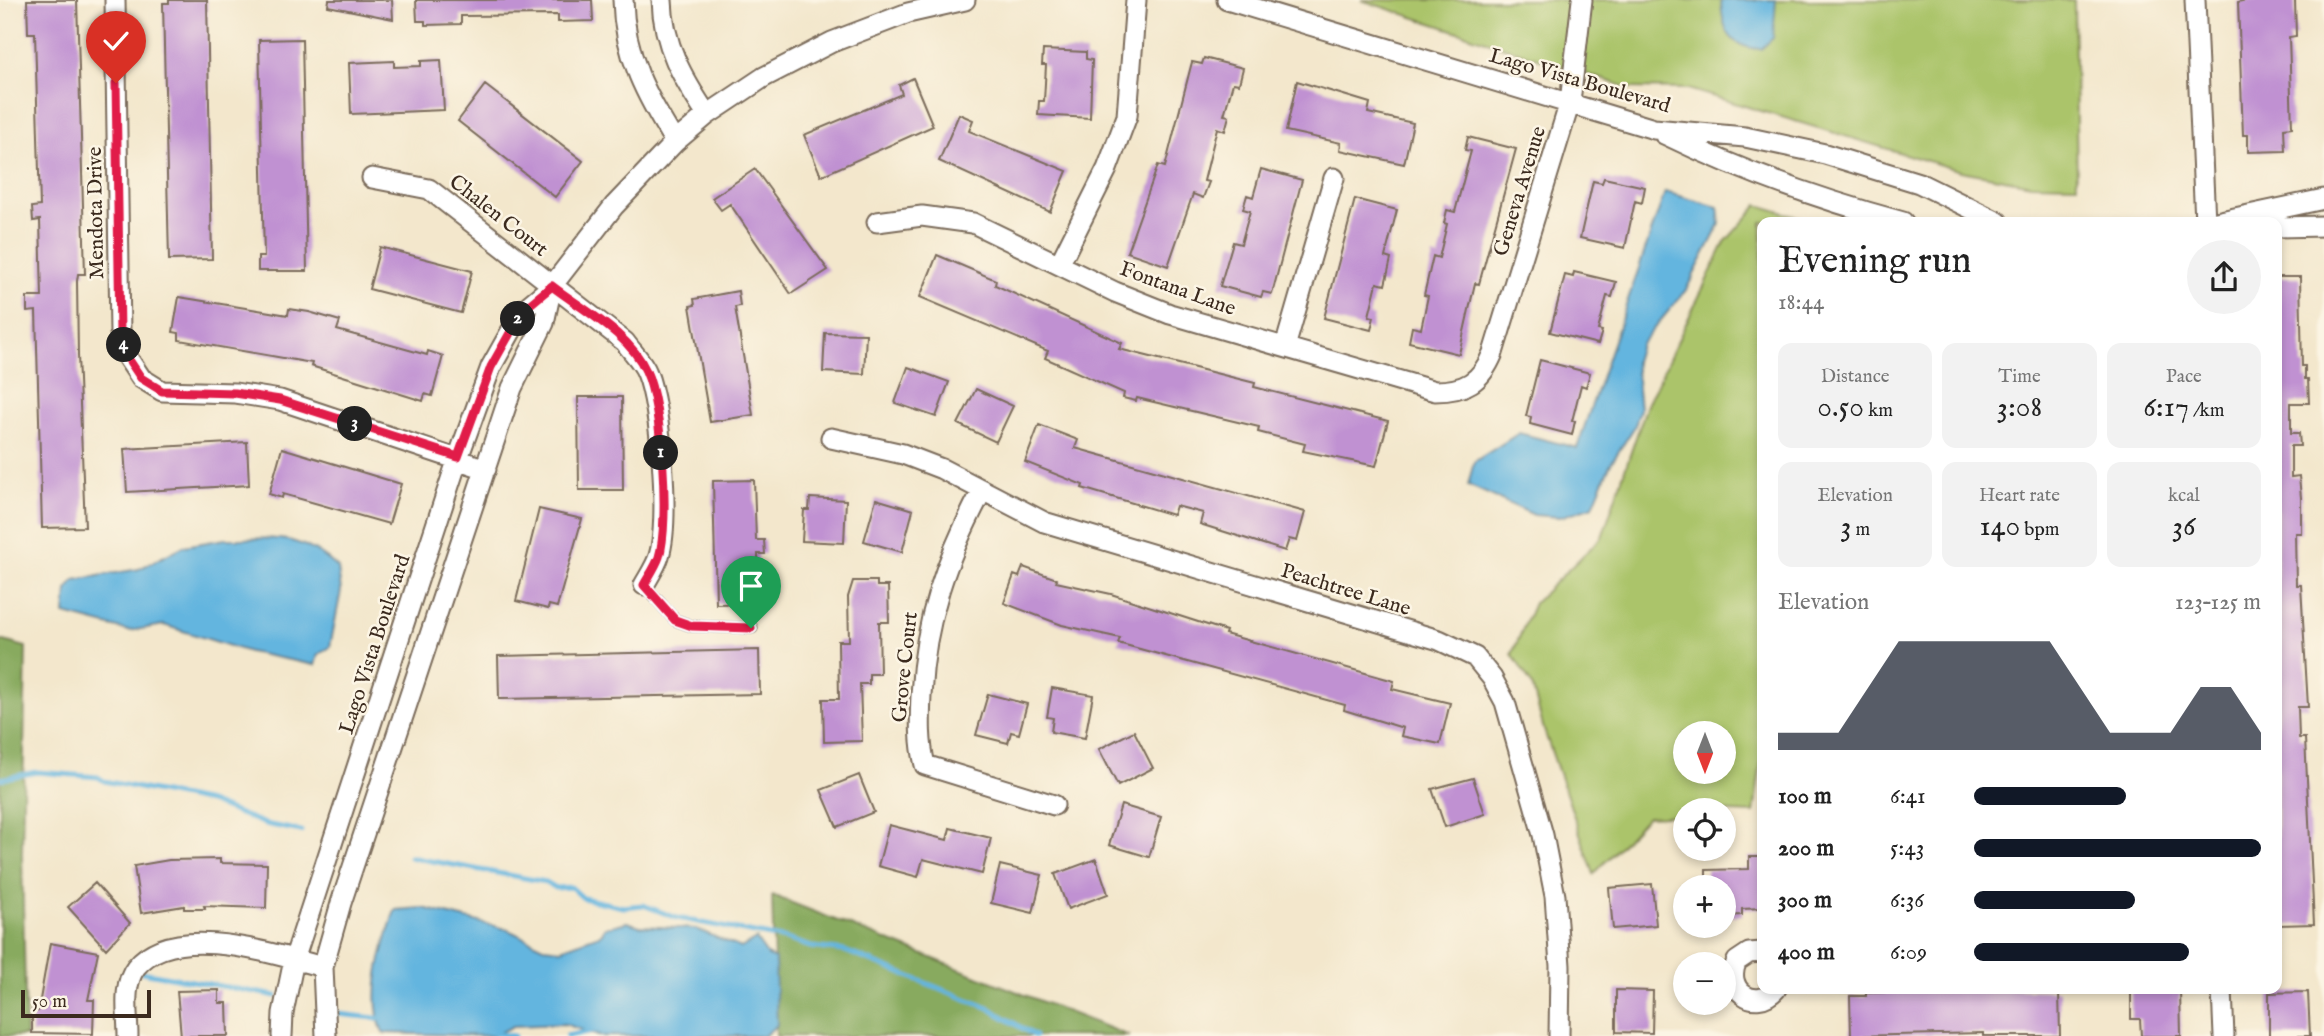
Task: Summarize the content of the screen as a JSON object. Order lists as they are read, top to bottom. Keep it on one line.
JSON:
{"streets":{"street":["Lago Vista Boulevard","Geneva Avenue","Mendota Drive","Chalen Court","Fontana Lane","Peachtree Lane","Grove Court"]},"crossings":[["Lago Vista Boulevard","Geneva Avenue"],["Lago Vista Boulevard","Mendota Drive"],["Lago Vista Boulevard","Chalen Court"],["Geneva Avenue","Fontana Lane"],["Peachtree Lane","Grove Court"]],"scale_bar":"50 m","north":"bottom","page":{"heading":["Evening run","18:44"],"pins":["2","4","3","1"],"stats":[["Distance","0.50 km"],["Time","3:08"],["Pace","6:17 /km"],["Elevation","3 m"],["Heart rate","140 bpm"],["kcal","36"]],"chart":["Elevation","123–125 m"],"map_buttons":["+","−"],"list":[{"name":"100 m","note":"6:41"},{"name":"200 m","note":"5:43"},{"name":"300 m","note":"6:36"},{"name":"400 m","note":"6:09"}],"scale":"50 m"}}
